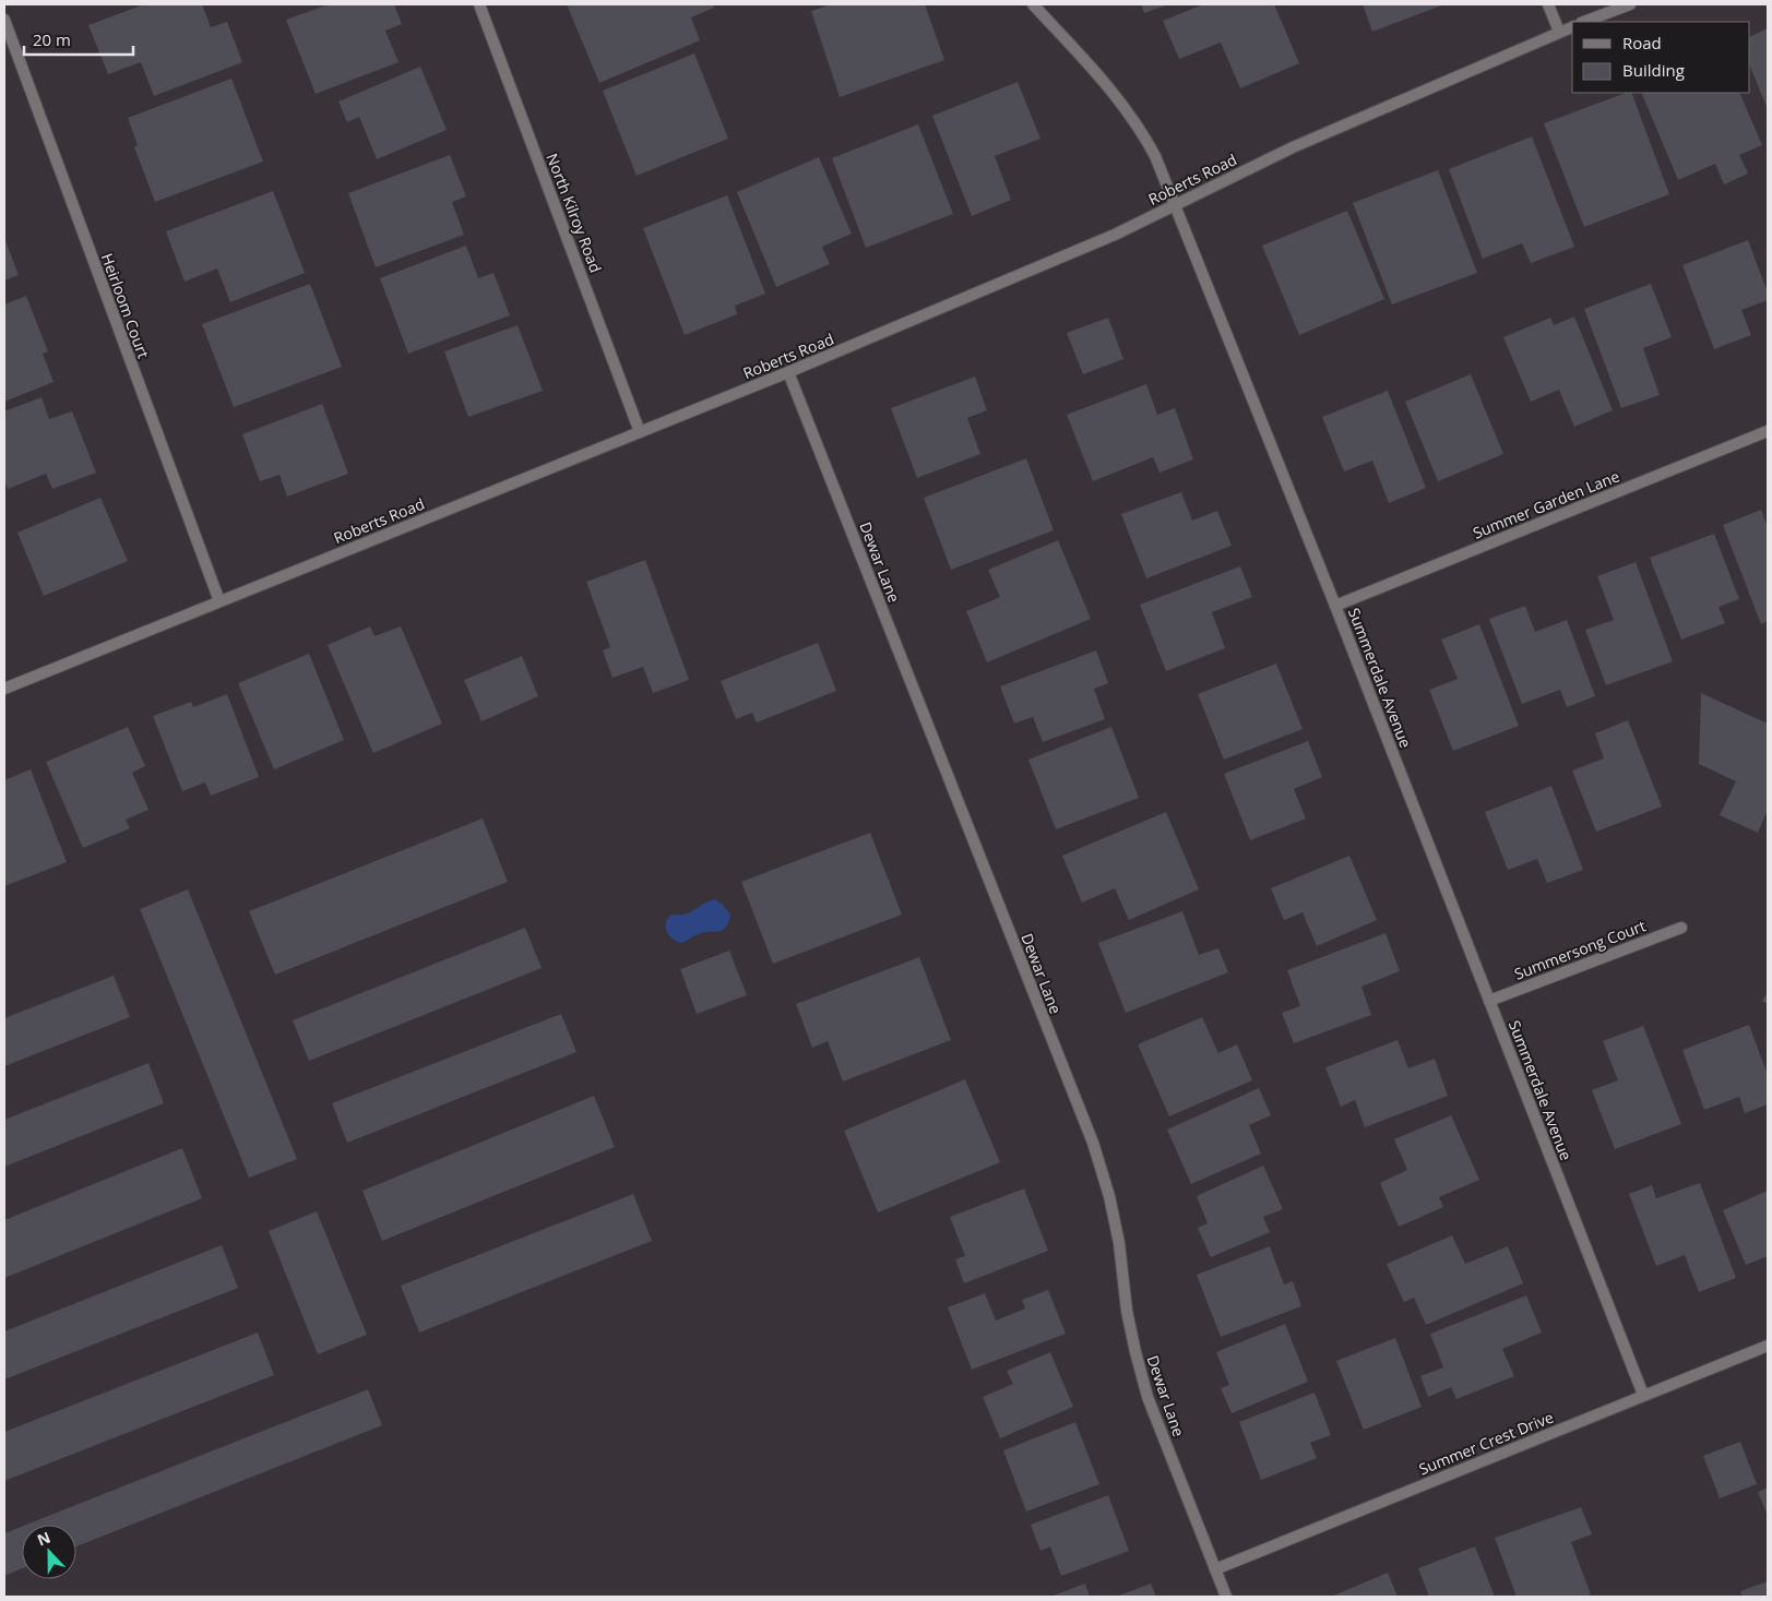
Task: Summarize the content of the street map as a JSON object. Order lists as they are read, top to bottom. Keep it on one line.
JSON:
{"streets":{"street":["Roberts Road","North Kilroy Road","Heirloom Court","Summer Garden Lane","Dewar Lane","Summerdale Avenue","Summersong Court","Summer Crest Drive"]},"crossings":[["Roberts Road","North Kilroy Road"],["Roberts Road","Heirloom Court"],["Roberts Road","Dewar Lane"],["Roberts Road","Summerdale Avenue"],["Summer Garden Lane","Summerdale Avenue"],["Dewar Lane","Summer Crest Drive"],["Summerdale Avenue","Summersong Court"],["Summerdale Avenue","Summer Crest Drive"]],"legend":["Road","Building"],"scale_bar":"20 m","north":"top"}
